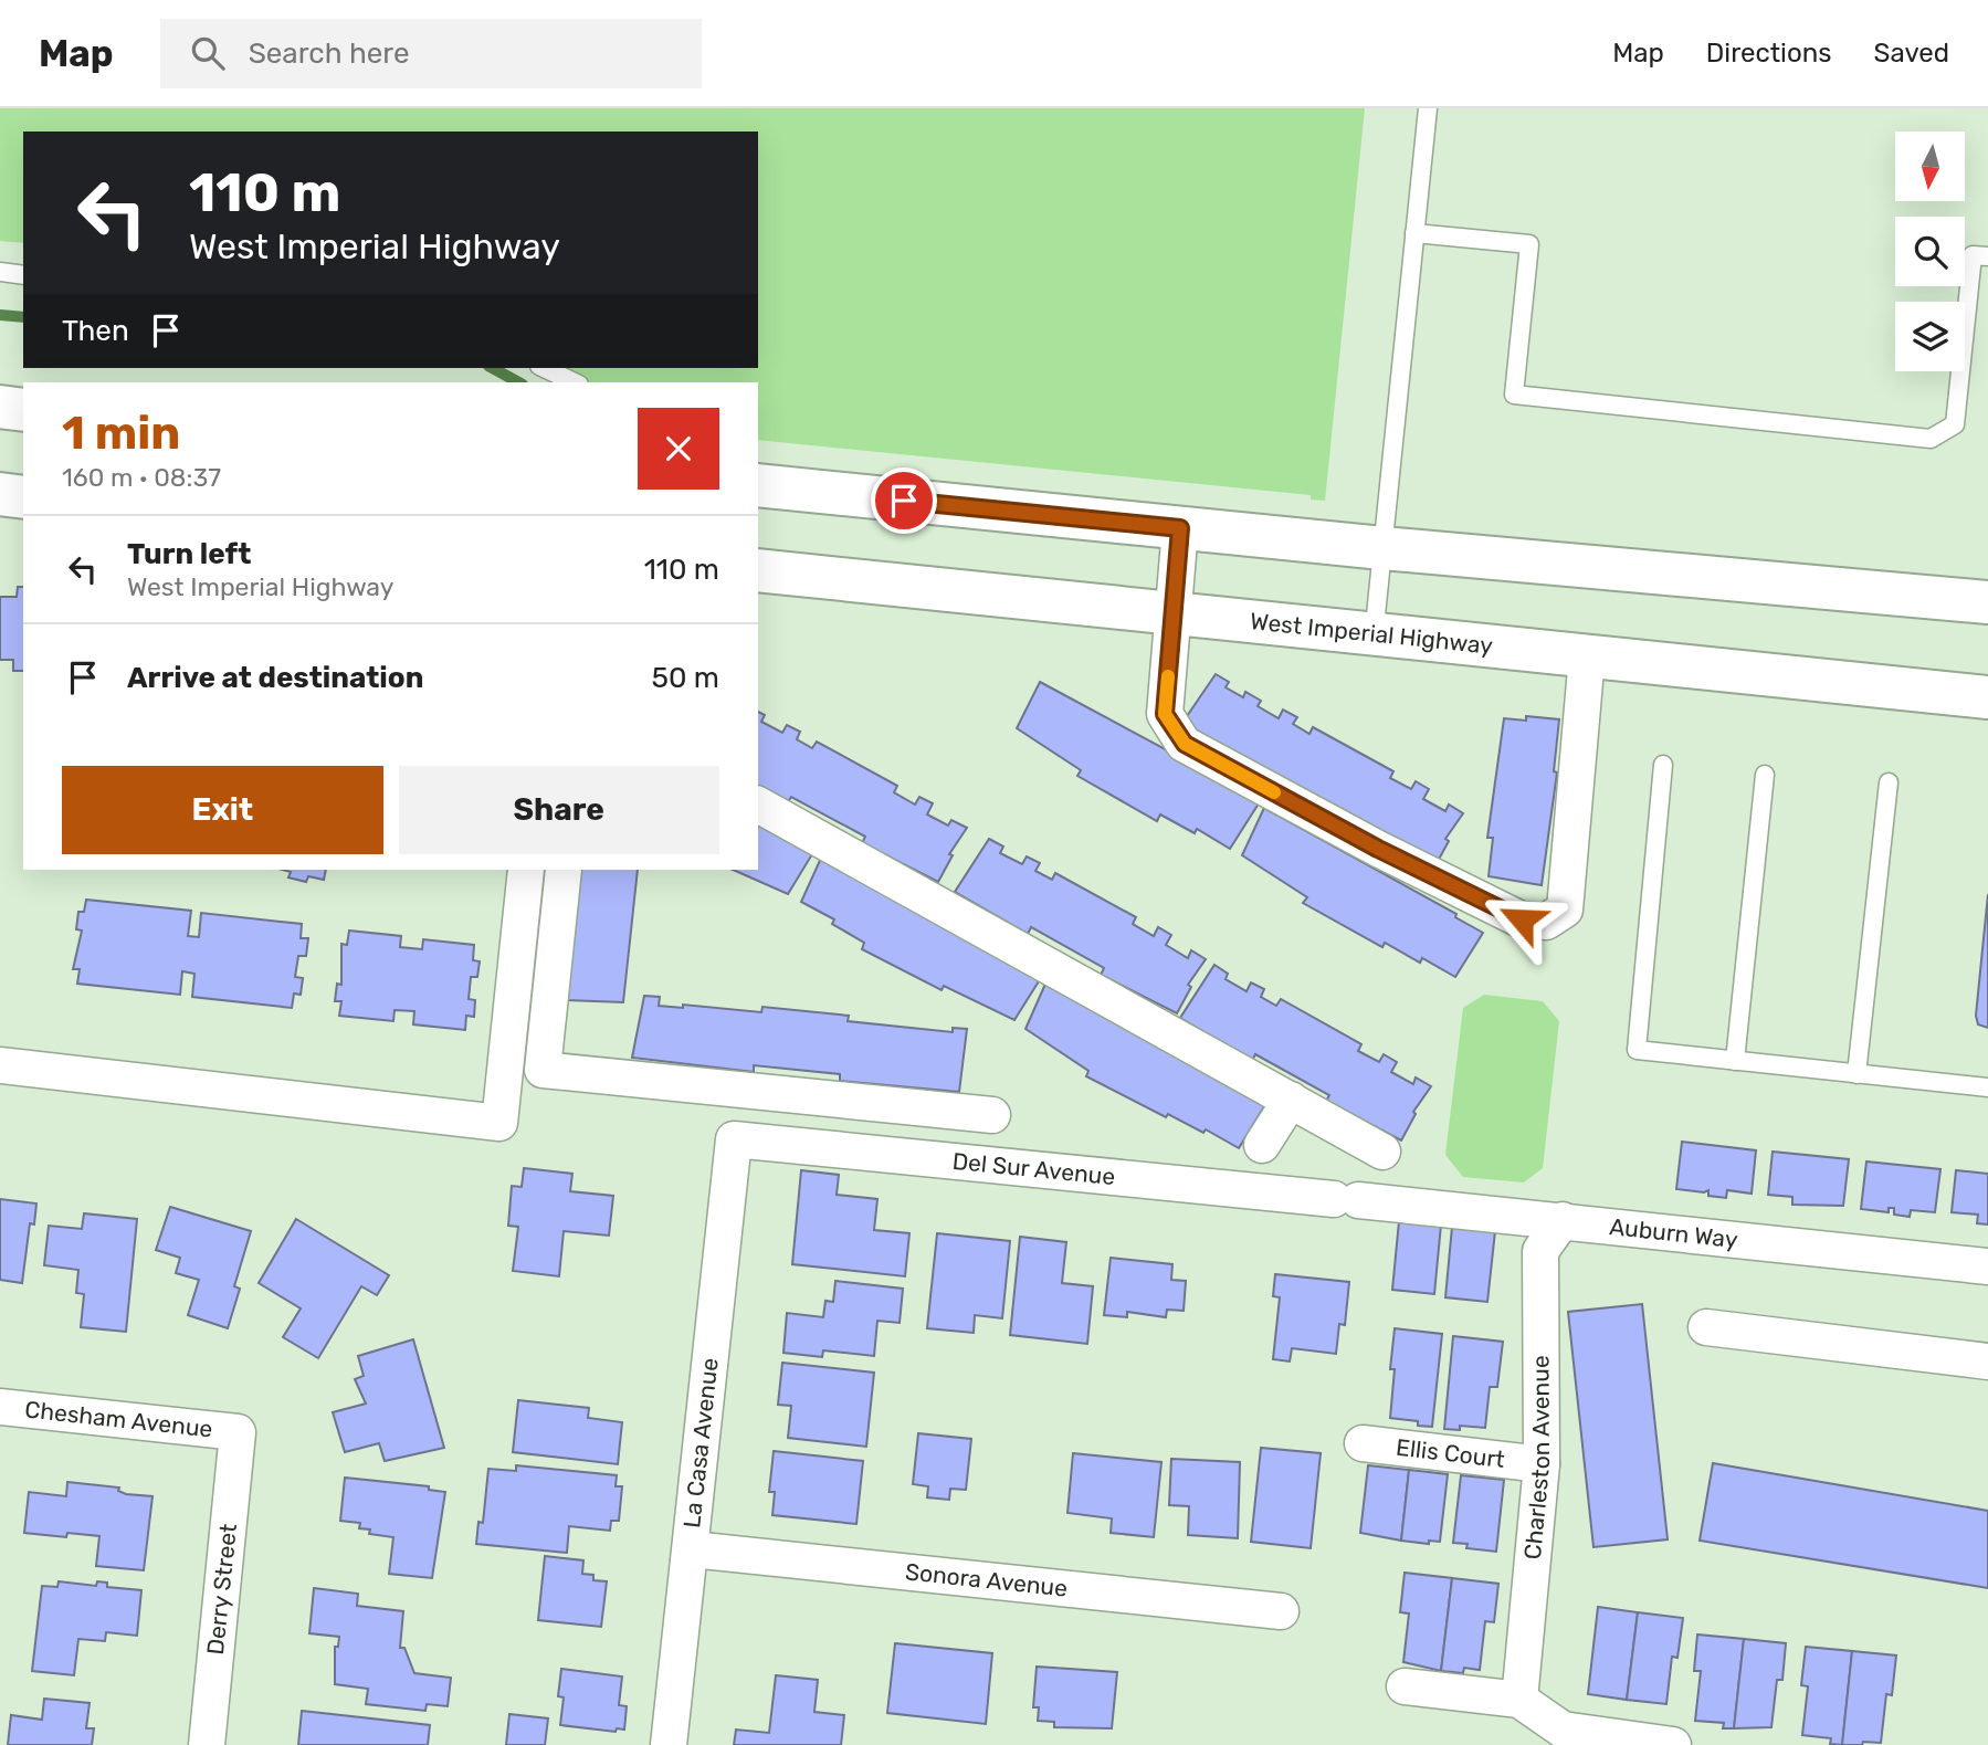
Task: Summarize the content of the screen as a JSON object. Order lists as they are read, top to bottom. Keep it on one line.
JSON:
{"streets":{"main road":["West Imperial Highway"],"street":["Del Sur Avenue","Auburn Way","Chesham Avenue","La Casa Avenue","Ellis Court","Charleston Avenue","Sonora Avenue","Derry Street"]},"crossings":[["Del Sur Avenue","Auburn Way"],["Del Sur Avenue","La Casa Avenue"],["Auburn Way","Charleston Avenue"],["Chesham Avenue","Derry Street"],["La Casa Avenue","Sonora Avenue"],["Ellis Court","Charleston Avenue"]],"north":"bottom","page":{"header":"Map","search":"Search here","nav":["Map","Directions","Saved"],"turn":["110 m","West Imperial Highway"],"then":"Then","heading":["1 min","160 m · 08:37"],"list":[{"name":"Turn left","note":"West Imperial Highway","value":"110 m"},{"name":"Arrive at destination","value":"50 m"}],"buttons":["Exit","Share"]}}
